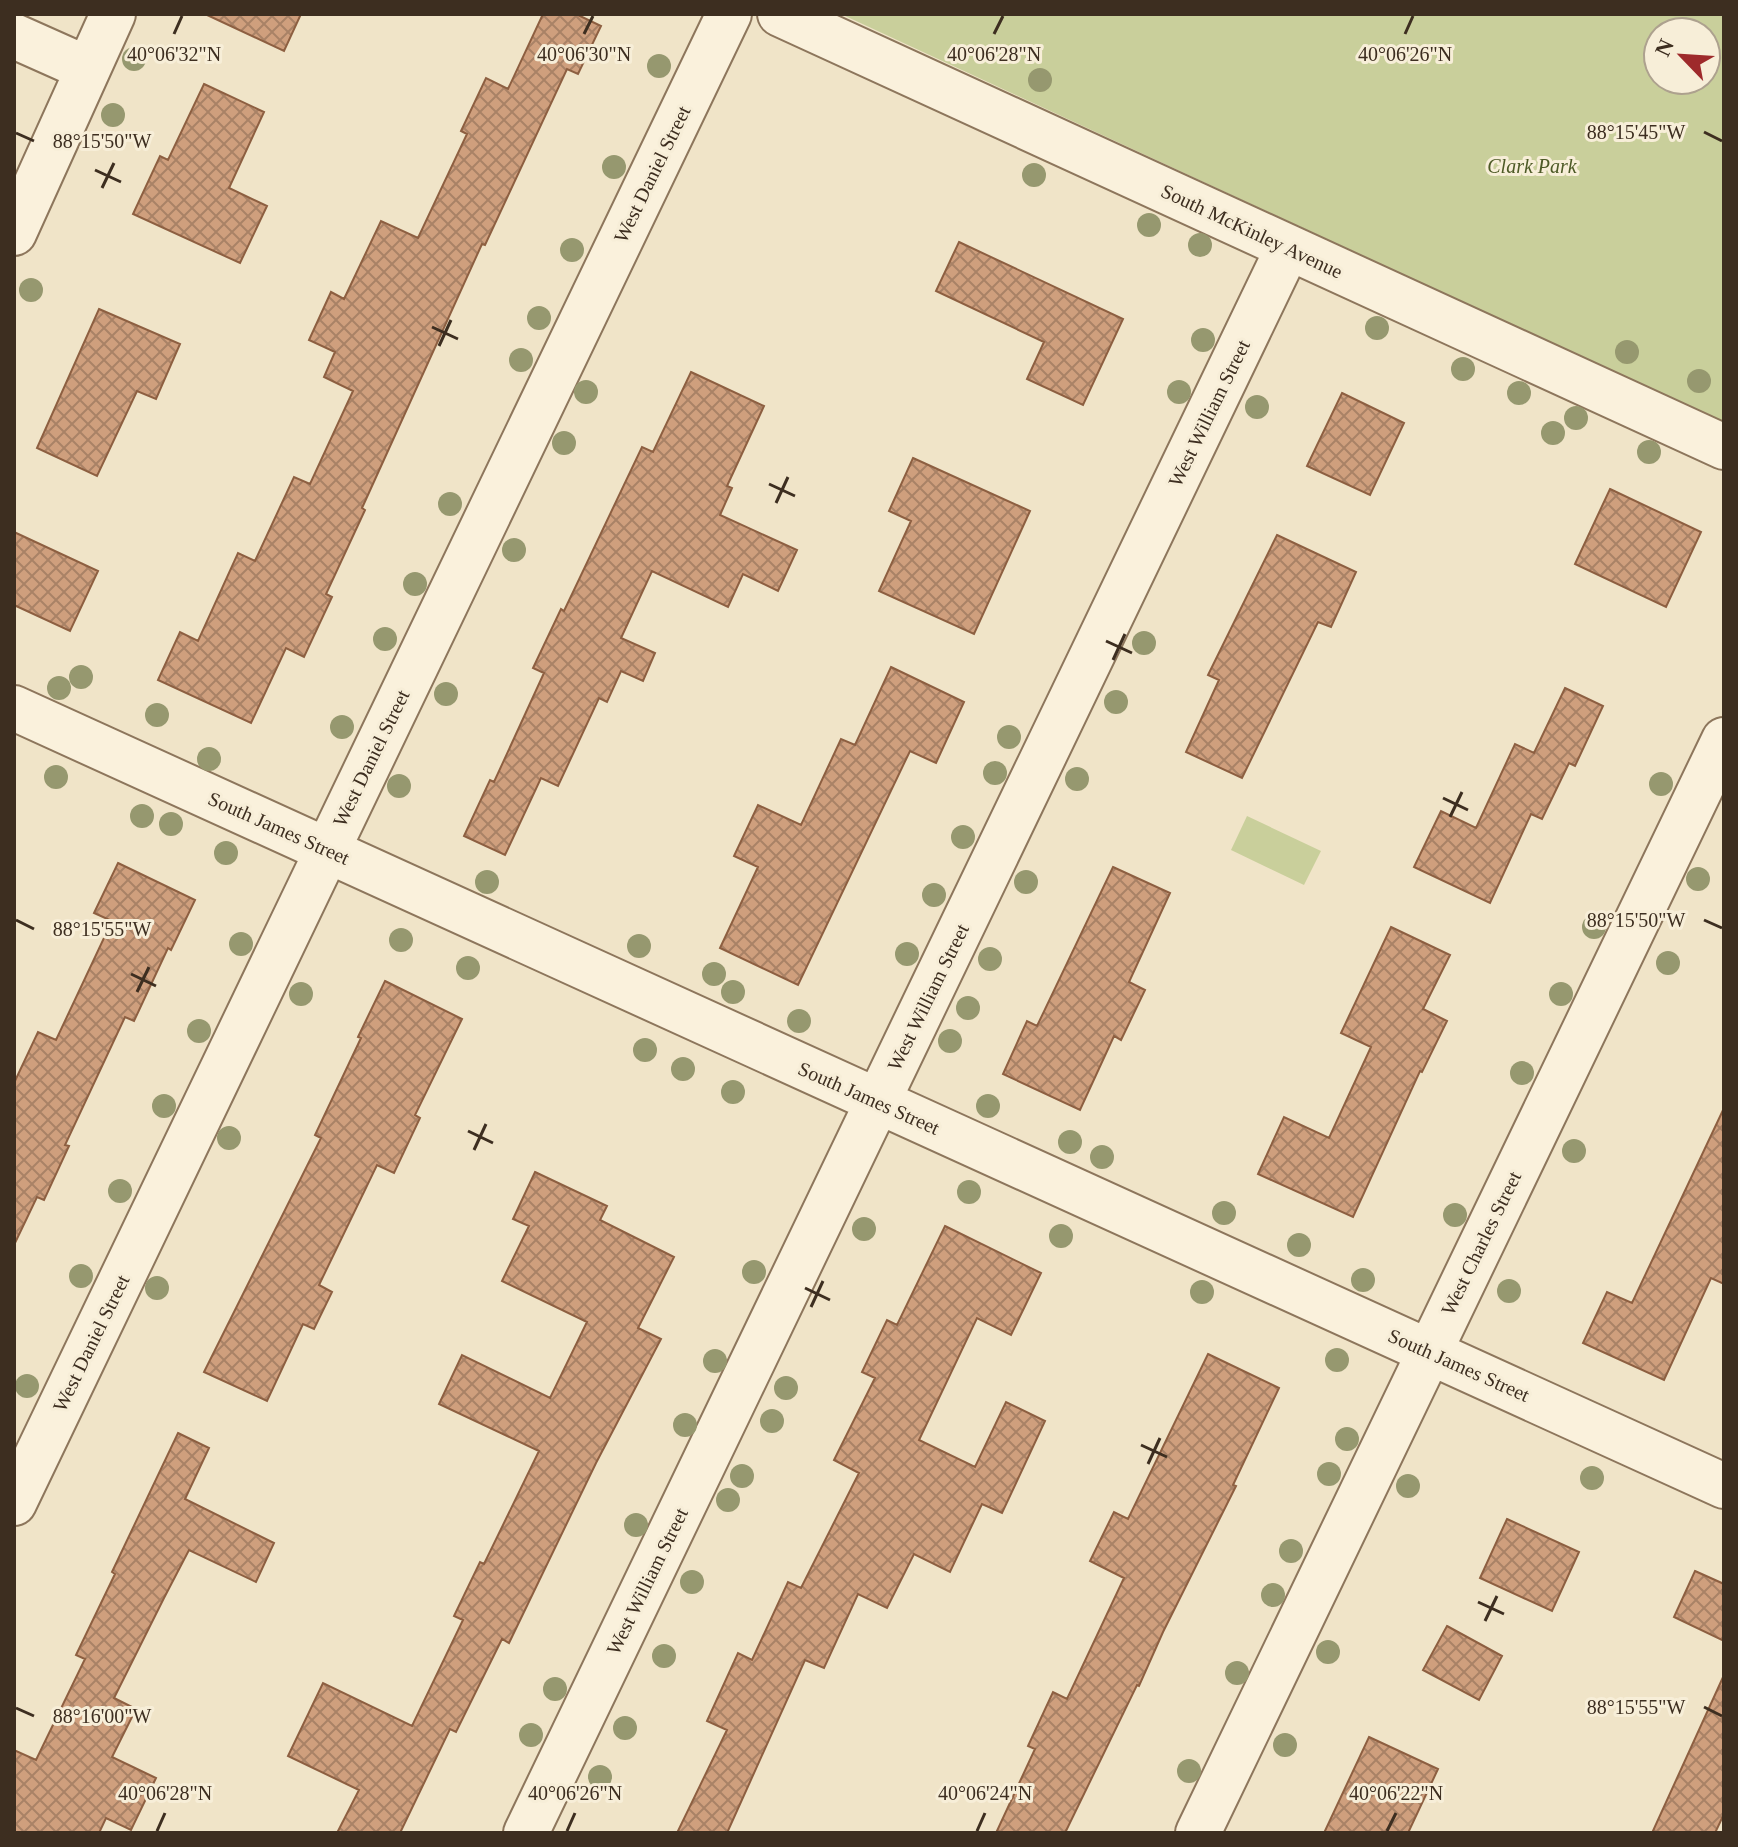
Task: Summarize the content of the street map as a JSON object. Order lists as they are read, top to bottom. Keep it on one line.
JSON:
{"streets":{"street":["West Daniel Street","South McKinley Avenue","West William Street","South James Street","West Charles Street"]},"crossings":[["West Daniel Street","South James Street"],["South McKinley Avenue","West William Street"],["West William Street","South James Street"],["South James Street","West Charles Street"]],"parks":["Clark Park"],"north":"top left","coordinates":["40°06'32\"N","40°06'30\"N","40°06'28\"N","40°06'26\"N","88°15'45\"W","88°15'50\"W","88°15'55\"W","88°16'00\"W","40°06'24\"N","40°06'22\"N"]}
